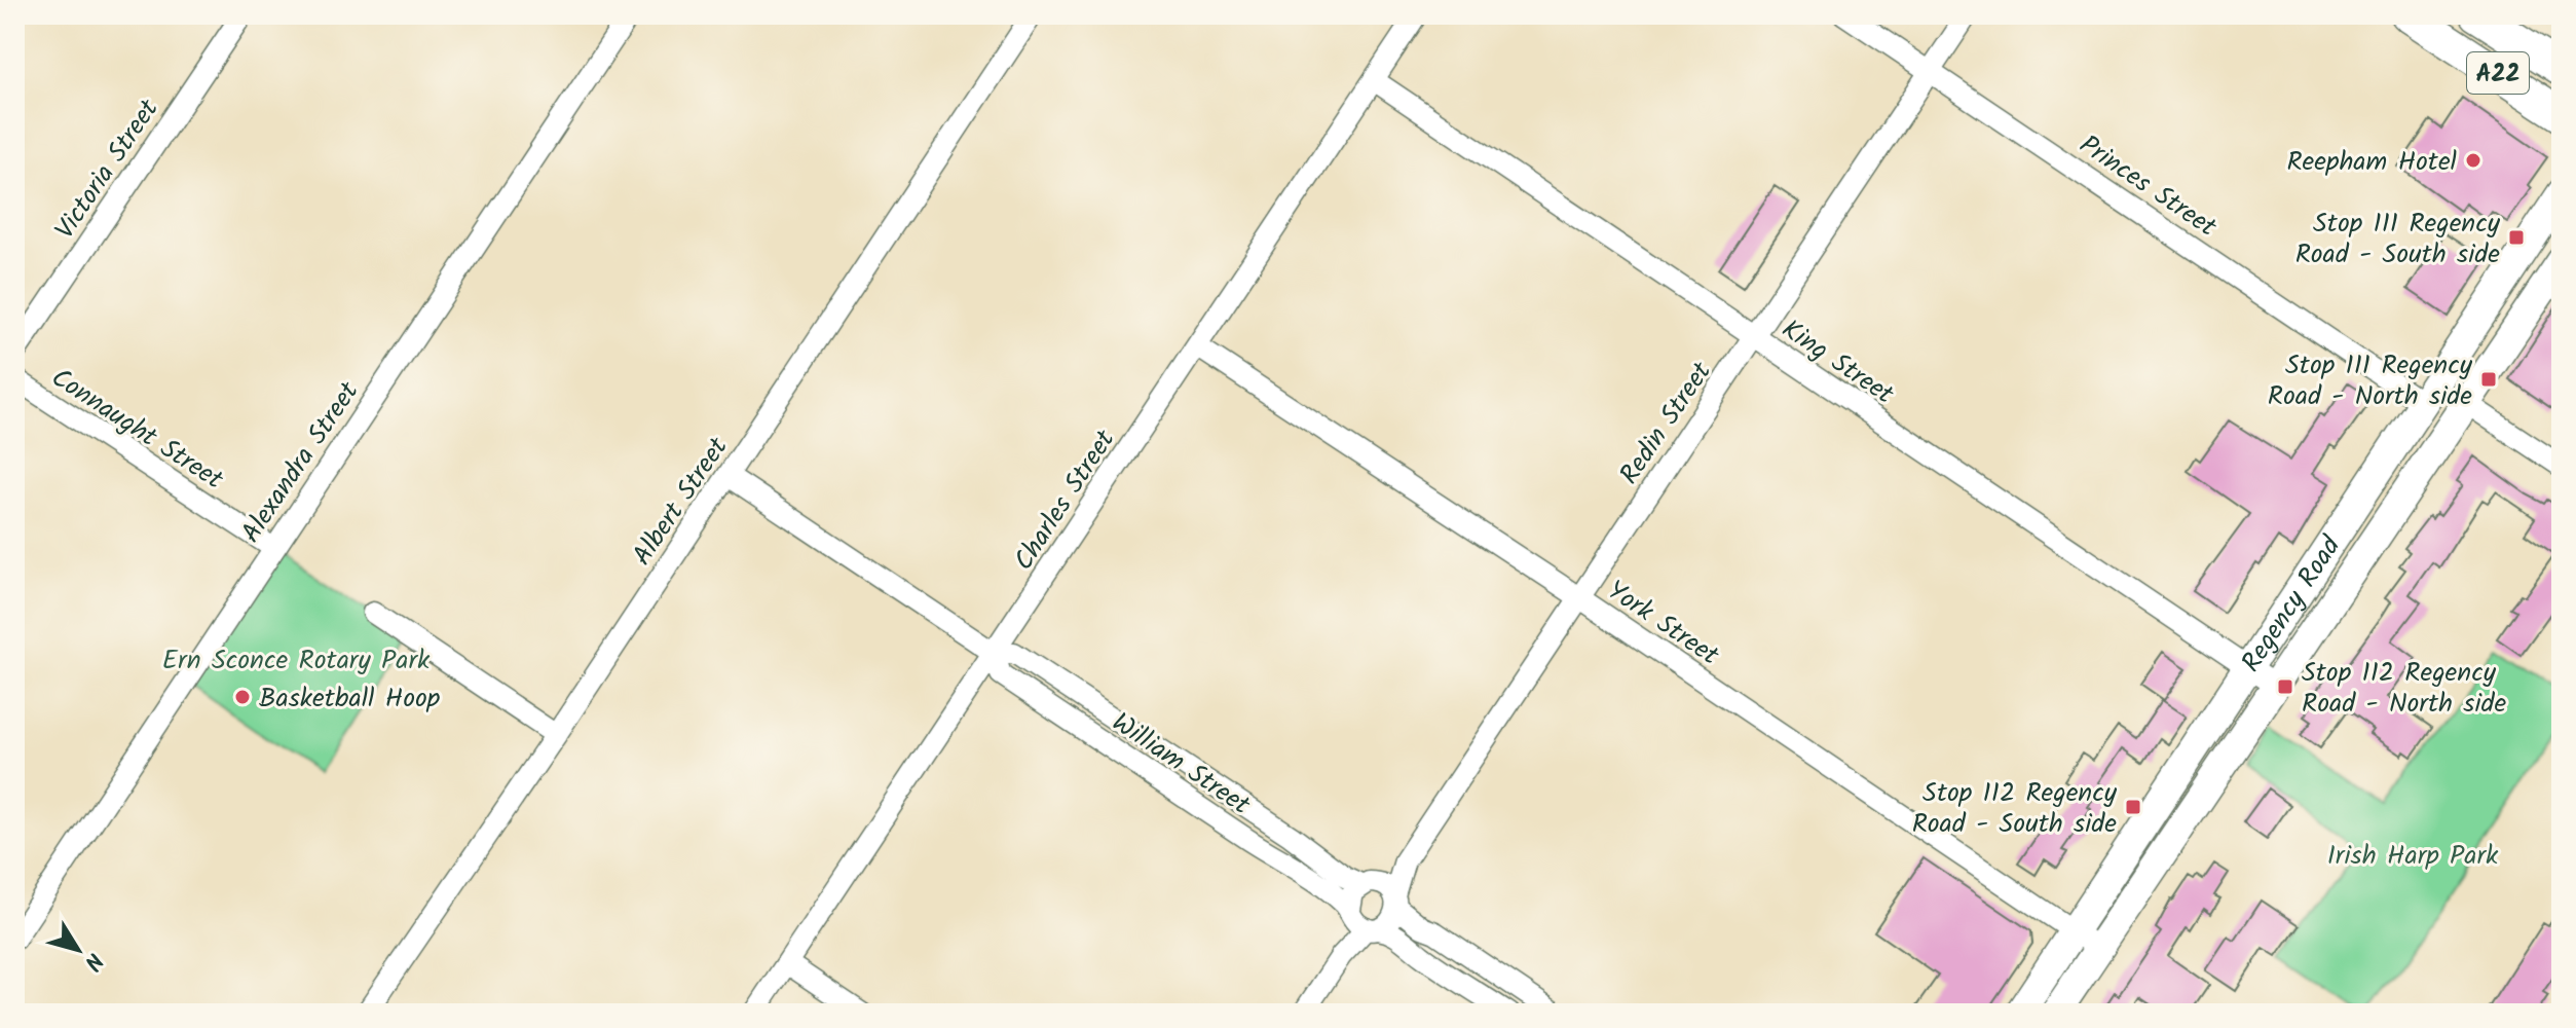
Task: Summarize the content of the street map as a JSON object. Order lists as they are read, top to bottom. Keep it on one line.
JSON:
{"streets":{"main road":["A22","Regency Road"],"street":["Victoria Street","Princes Street","King Street","Redin Street","Connaught Street","Alexandra Street","Charles Street","Albert Street","York Street","William Street"]},"crossings":[["Princes Street","Redin Street"],["Princes Street","Regency Road"],["King Street","Redin Street"],["King Street","Charles Street"],["King Street","Regency Road"],["Redin Street","York Street"],["Redin Street","William Street"],["Connaught Street","Alexandra Street"],["Charles Street","York Street"],["Charles Street","William Street"],["Albert Street","William Street"],["Regency Road","York Street"]],"parks":["Ern Sconce Rotary Park","Irish Harp Park"],"places":{"other":["Reepham Hotel","Basketball Hoop"],"transit":["Stop 111 Regency Road - South side","Stop 111 Regency Road - North side","Stop 112 Regency Road - North side","Stop 112 Regency Road - South side"]},"north":"bottom right"}
